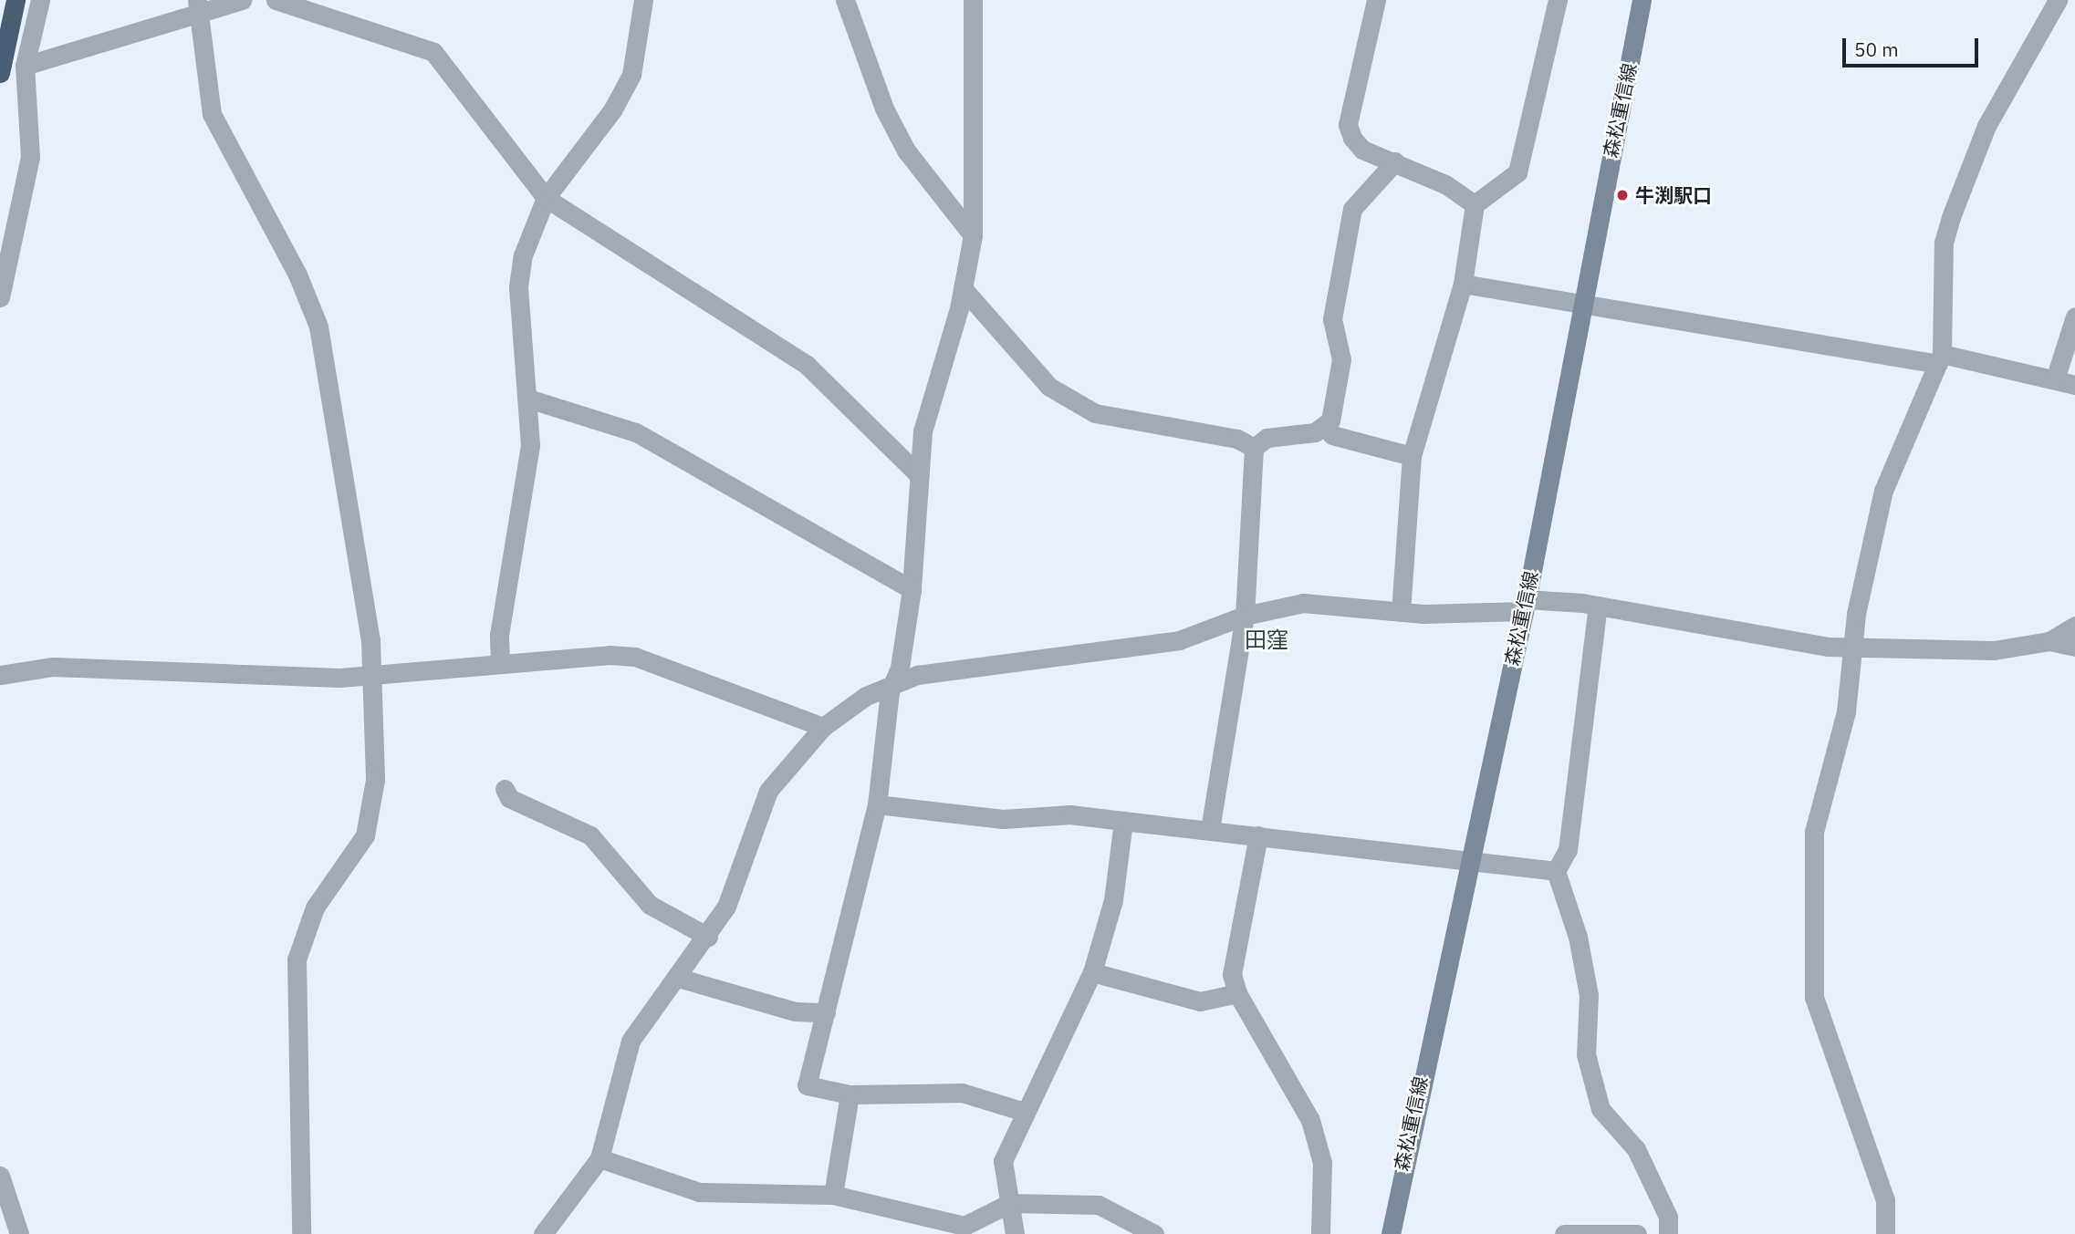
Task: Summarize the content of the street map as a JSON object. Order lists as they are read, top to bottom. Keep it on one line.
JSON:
{"streets":{"main road":["森松重信線"]},"districts":["田窪"],"places":["牛渕駅口"],"scale_bar":"50 m"}
